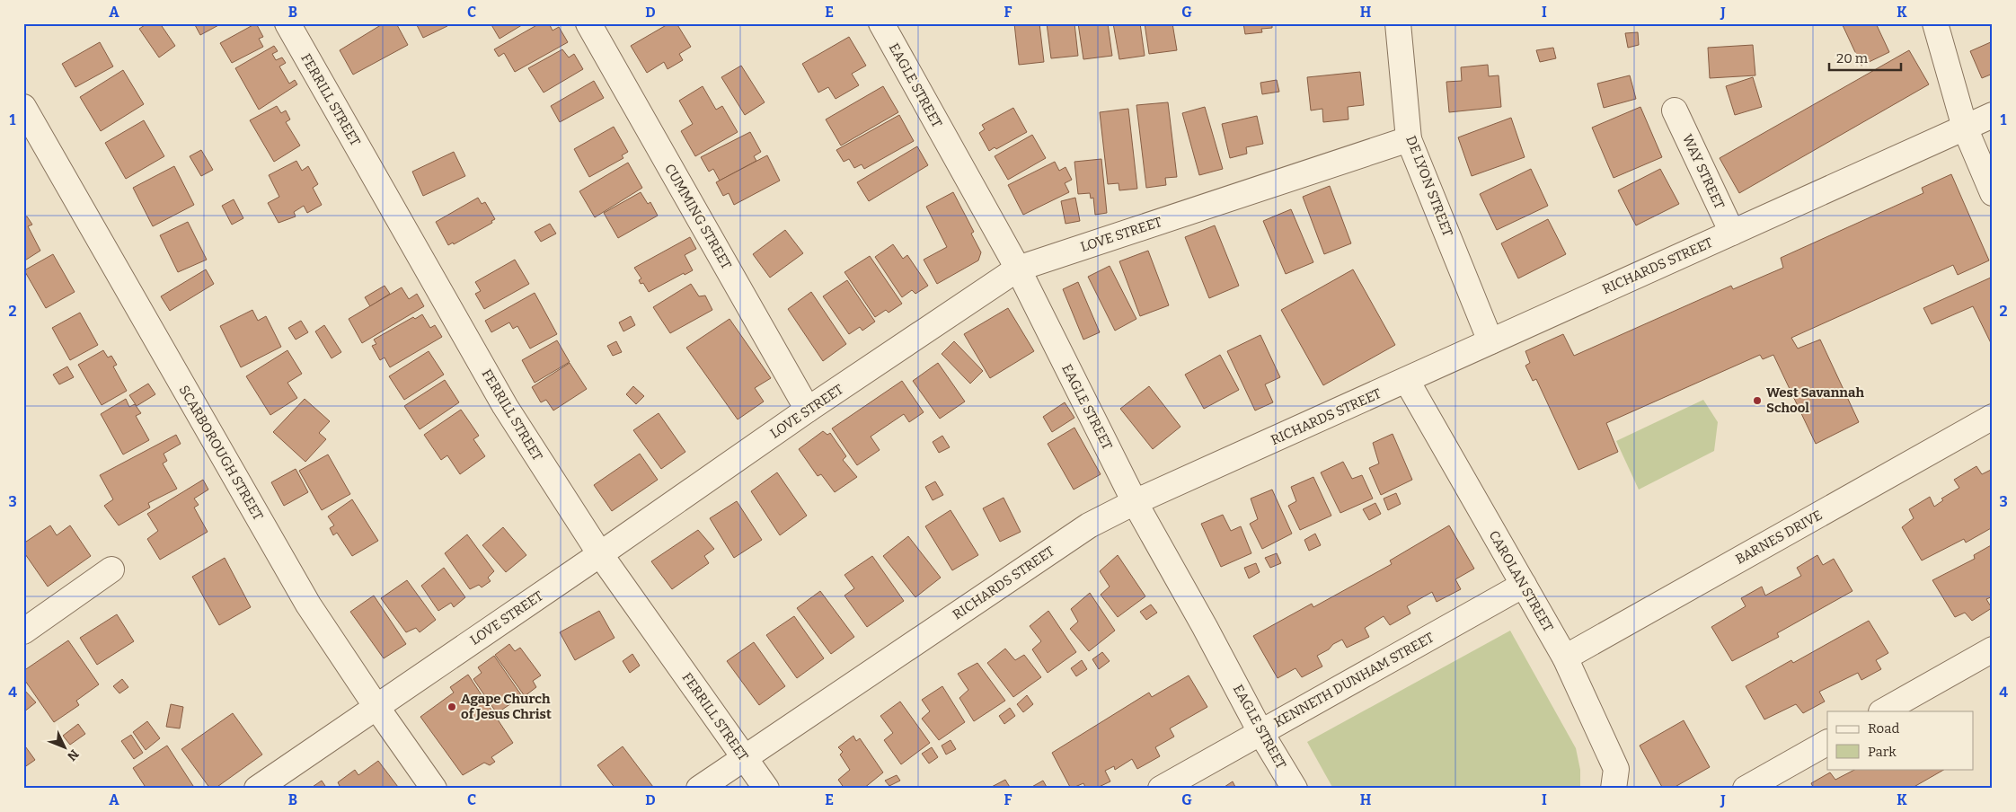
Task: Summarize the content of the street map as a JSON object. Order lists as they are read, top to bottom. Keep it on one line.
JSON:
{"streets":{"street":["EAGLE STREET","FERRILL STREET","WAY STREET","DE LYON STREET","CUMMING STREET","LOVE STREET","RICHARDS STREET","SCARBOROUGH STREET","BARNES DRIVE","CAROLAN STREET","KENNETH DUNHAM STREET"]},"crossings":[["EAGLE STREET","LOVE STREET"],["EAGLE STREET","RICHARDS STREET"],["EAGLE STREET","KENNETH DUNHAM STREET"],["FERRILL STREET","LOVE STREET"],["FERRILL STREET","RICHARDS STREET"],["WAY STREET","RICHARDS STREET"],["DE LYON STREET","LOVE STREET"],["DE LYON STREET","RICHARDS STREET"],["CUMMING STREET","LOVE STREET"],["LOVE STREET","SCARBOROUGH STREET"],["RICHARDS STREET","CAROLAN STREET"],["BARNES DRIVE","CAROLAN STREET"],["CAROLAN STREET","KENNETH DUNHAM STREET"]],"places":["West Savannah School","Agape Church of Jesus Christ"],"legend":["Road","Park"],"scale_bar":"20 m","north":"bottom right","grid":{"columns":["A","B","C","D","E","F","G","H","I","J","K"],"rows":["1","2","3","4"]}}
